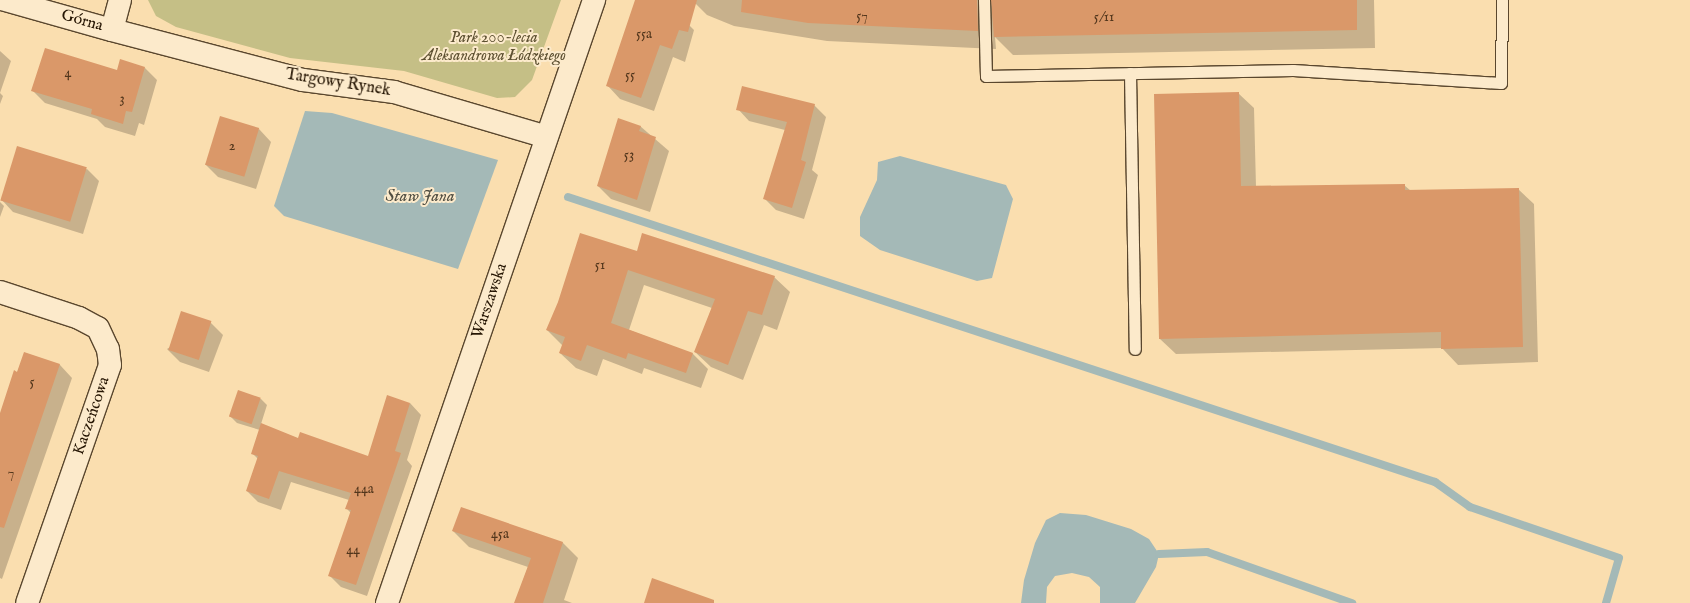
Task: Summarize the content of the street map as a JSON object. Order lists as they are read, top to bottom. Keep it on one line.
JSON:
{"streets":{"street":["Górna","Targowy Rynek","Warszawska","Kaczeńcowa"]},"crossings":[["Górna","Targowy Rynek"],["Targowy Rynek","Warszawska"]],"water":["Staw Jana"],"parks":["Park 200-lecia Aleksandrowa Łódzkiego"],"house_numbers":["57","5/11","55a","4","55","3","2","53","51","5","7","44a","45a","44"]}
